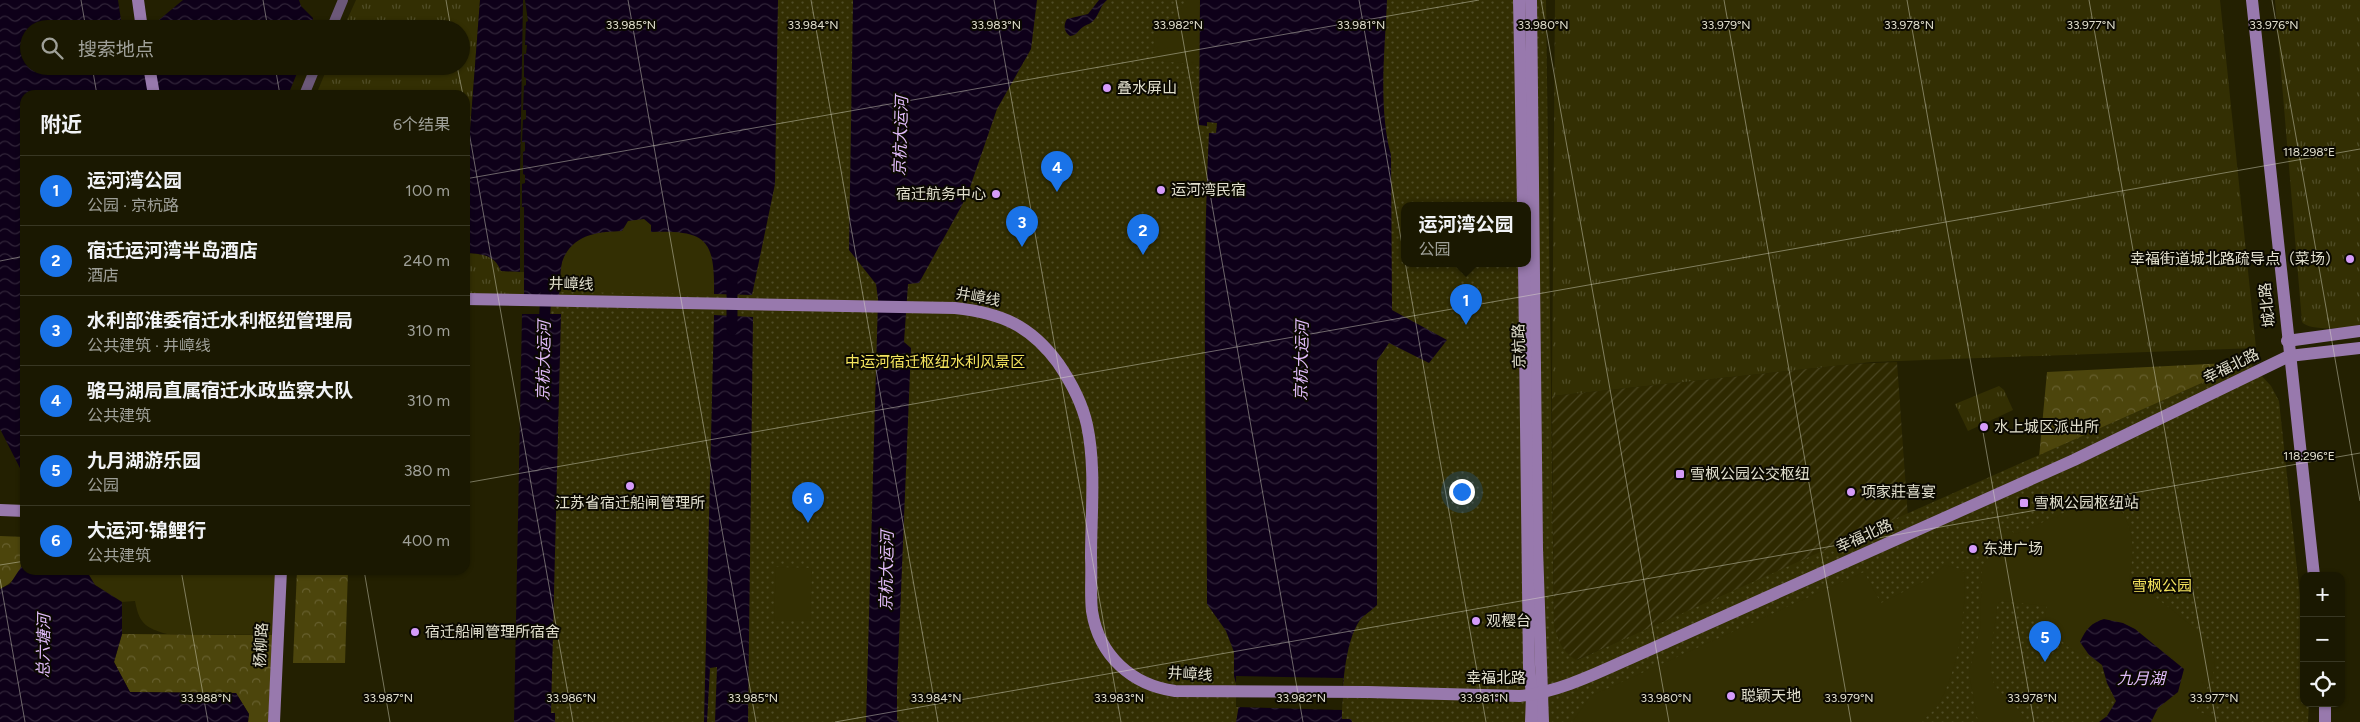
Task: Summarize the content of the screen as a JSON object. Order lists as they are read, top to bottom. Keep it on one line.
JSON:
{"streets":{"main road":["井嶂线","城北路","京杭路","幸福北路","杨柳路"]},"crossings":[["井嶂线","幸福北路"],["城北路","幸福北路"],["京杭路","幸福北路"]],"water":["京杭大运河","总六塘河","九月湖"],"parks":["中运河宿迁枢纽水利风景区","雪枫公园"],"places":{"other":["叠水屏山","运河湾民宿","宿迁航务中心","幸福街道城北路疏导点（菜场）","水上城区派出所","江苏省宿迁船闸管理所","项家莊喜宴","东进广场","观樱台","宿迁船闸管理所宿舍","聪颖天地"],"transit":["雪枫公园公交枢纽","雪枫公园枢纽站"]},"page":{"search":"搜索地点","heading":["附近","6个结果"],"pins":["4","3","2","1","6","5"],"list":[{"mark":"1","name":"运河湾公园","note":"公园 · 京杭路","value":"100 m"},{"mark":"2","name":"宿迁运河湾半岛酒店","note":"酒店","value":"240 m"},{"mark":"3","name":"水利部淮委宿迁水利枢纽管理局","note":"公共建筑 · 井嶂线","value":"310 m"},{"mark":"4","name":"骆马湖局直属宿迁水政监察大队","note":"公共建筑","value":"310 m"},{"mark":"5","name":"九月湖游乐园","note":"公园","value":"380 m"},{"mark":"6","name":"大运河·锦鲤行","note":"公共建筑","value":"400 m"}],"popup":["运河湾公园","公园"],"map_buttons":["+","−"]},"coordinates":["33.985°N","33.981°N","33.978°N","33.977°N","33.976°N","33.984°N","33.983°N","33.982°N","33.980°N","33.979°N","118.298°E","118.296°E","33.988°N","33.987°N","33.986°N"]}
